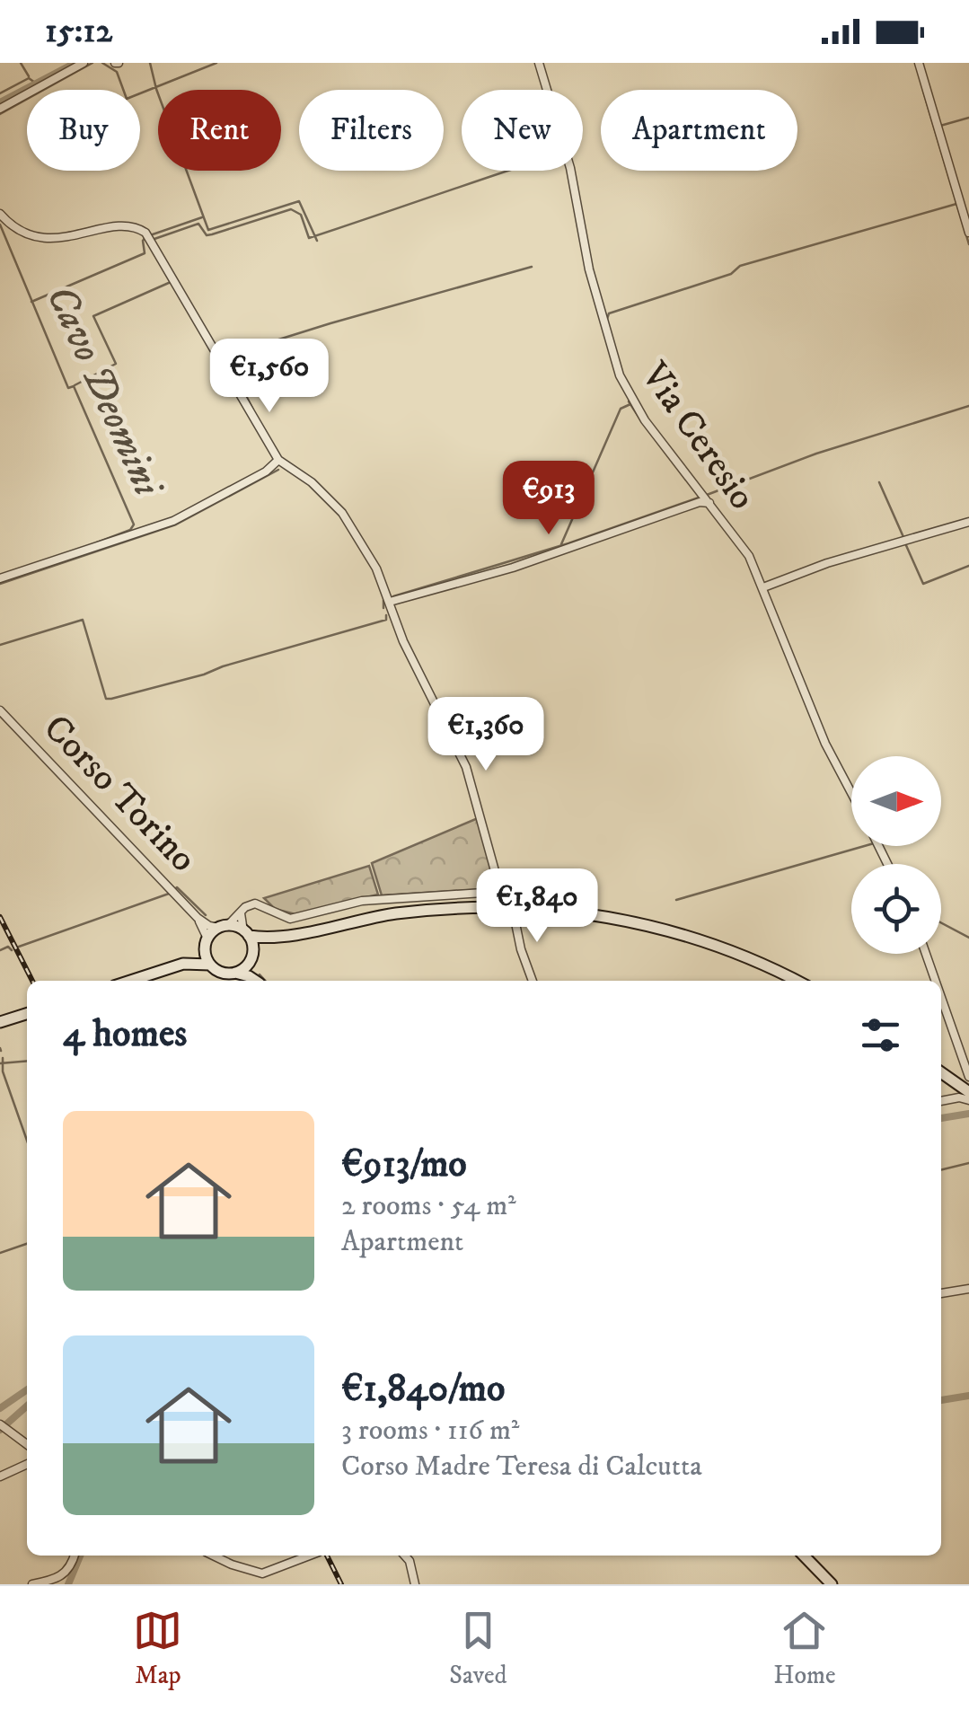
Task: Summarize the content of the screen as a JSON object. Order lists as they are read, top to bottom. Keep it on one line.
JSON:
{"streets":{"street":["Via Ceresio","Corso Torino"]},"water":["Cavo Deomini"],"north":"right","page":{"status":"15:12","chip":["Buy","Rent","Filters","New","Apartment"],"price":["€1,560","€913","€1,360","€1,840"],"heading":"4 homes","list":[{"name":"€913/mo","note":"2 rooms · 54 m² · Apartment"},{"name":"€1,840/mo","note":"3 rooms · 116 m² · Corso Madre Teresa di Calcutta"}],"tabs":["Map","Saved","Home"]}}
